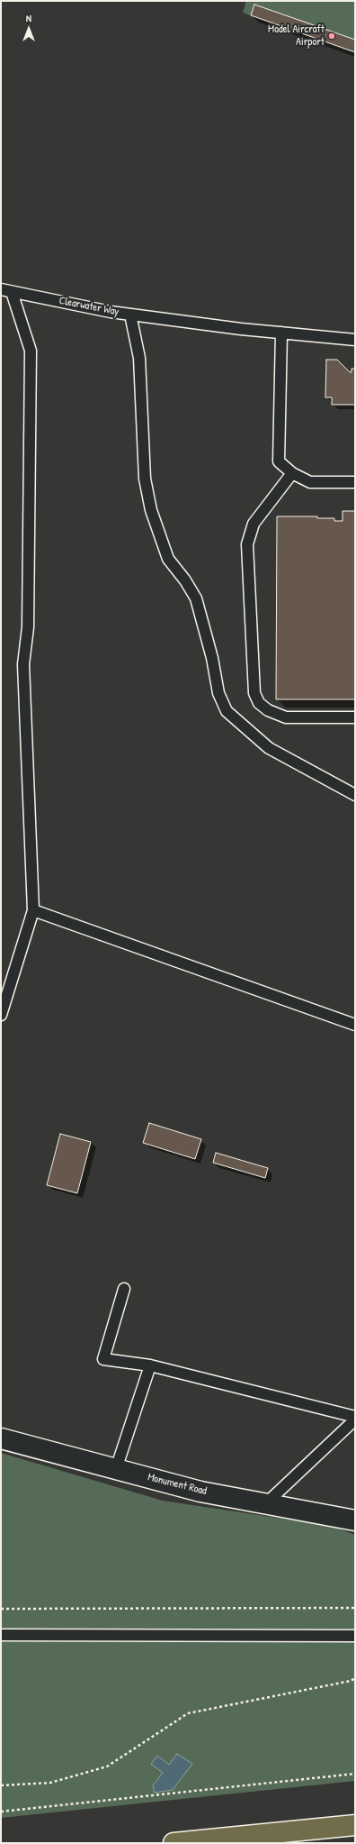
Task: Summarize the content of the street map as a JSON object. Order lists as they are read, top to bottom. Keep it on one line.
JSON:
{"streets":{"street":["Monument Road"],"lane":["Clearwater Way"]},"places":["Model Aircraft Airport"],"north":"top"}
